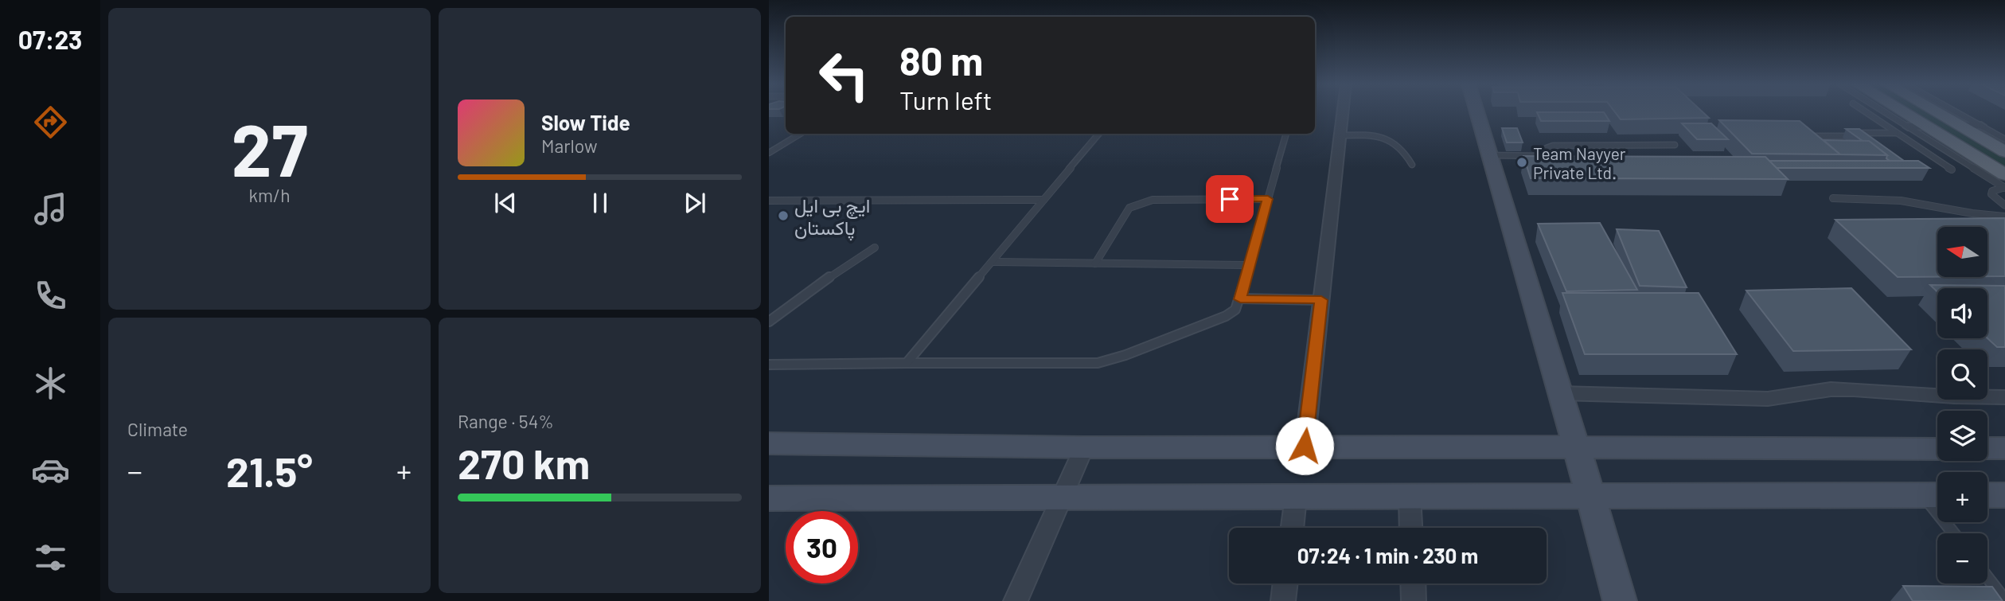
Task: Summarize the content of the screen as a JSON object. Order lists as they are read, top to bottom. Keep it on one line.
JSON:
{"places":["Team Nayyer Private Ltd.","ایچ بی ایل پاکستان"],"north":"left","page":{"tabs":"07:23","tile":[["27","km/h"],"Climate",["Range · 54%","270 km"]],"turn":["80 m","Turn left"],"song":["Slow Tide","Marlow"],"map_buttons":["+","−"],"heat":["−","21.5°","+"],"limit":"30","trip":"07:24 · 1 min · 230 m"}}
